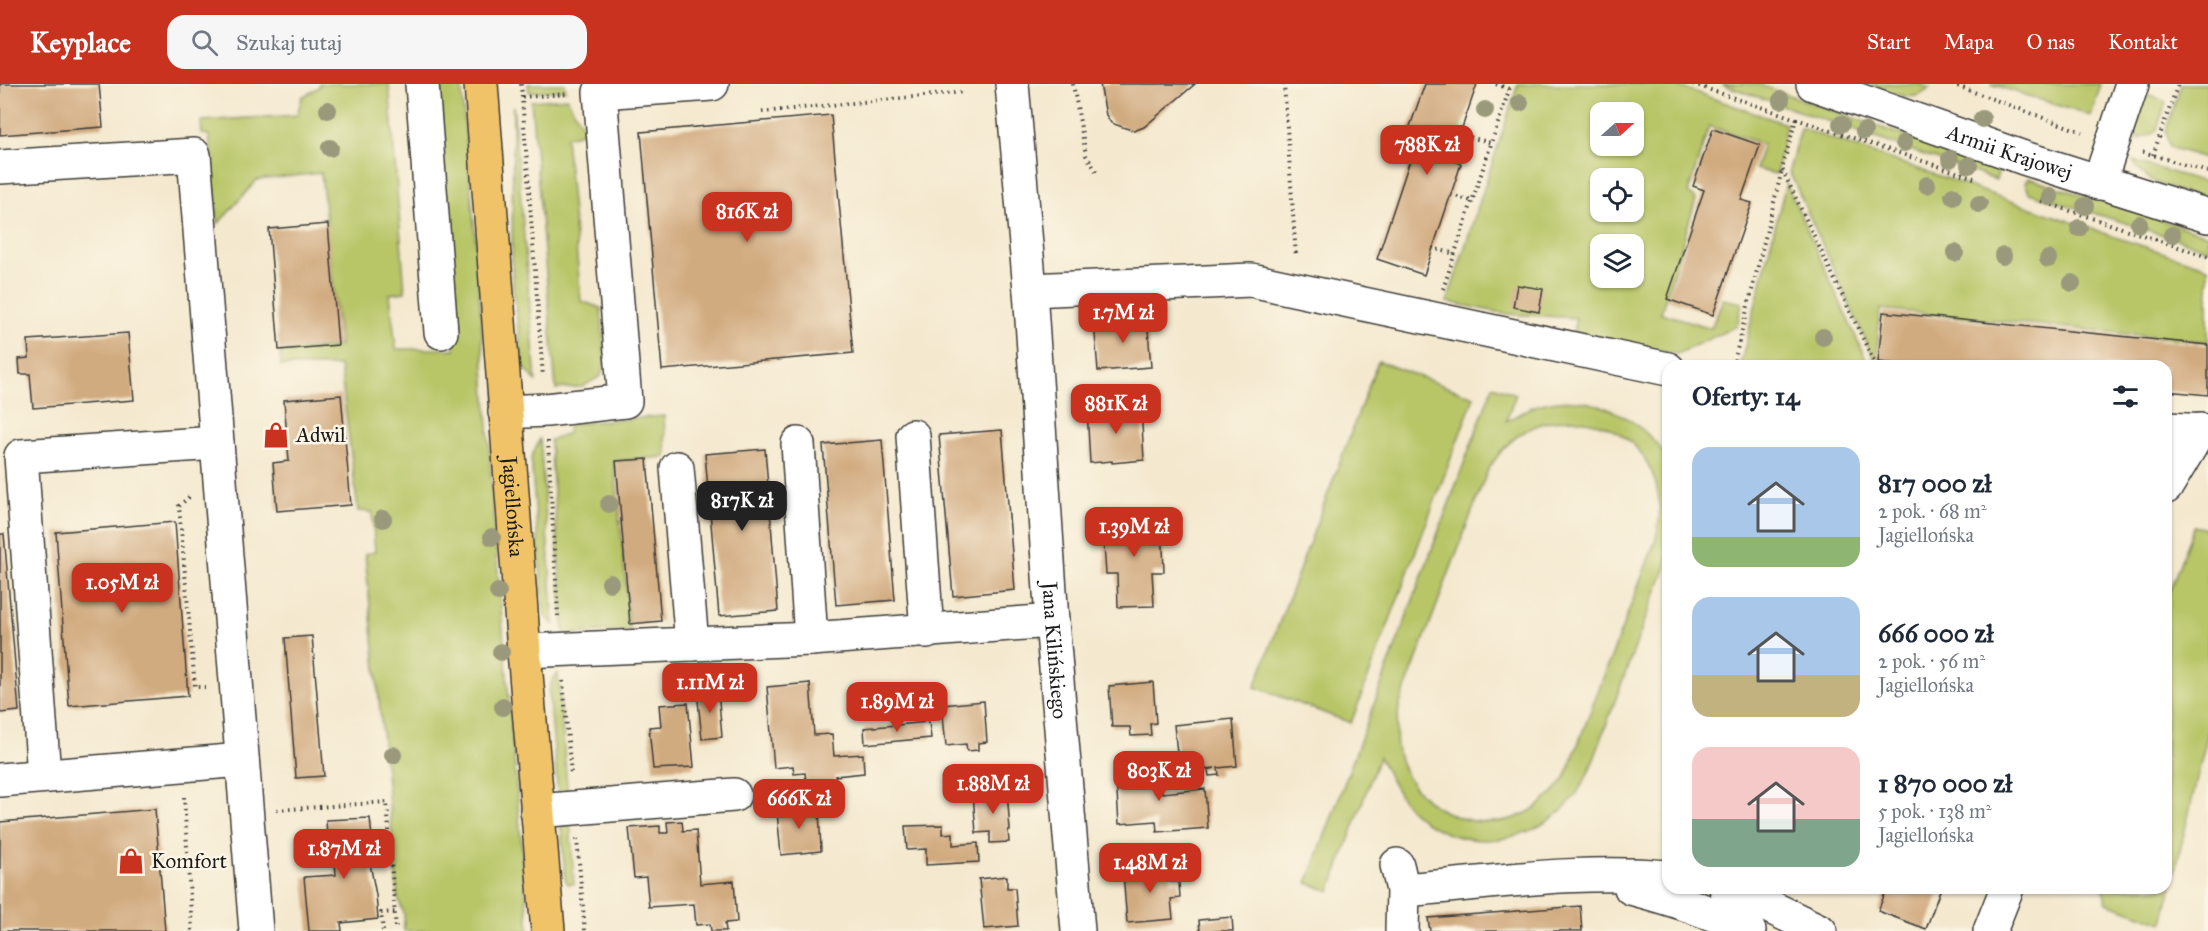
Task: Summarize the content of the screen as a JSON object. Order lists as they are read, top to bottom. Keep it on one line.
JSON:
{"streets":{"main road":["Jagiellońska"],"street":["Armii Krajowej","Jana Kilińskiego"]},"places":{"shop":["Adwil","Komfort"]},"north":"right","page":{"header":"Keyplace","search":"Szukaj tutaj","nav":["Start","Mapa","O nas","Kontakt"],"price":["788K zł","816K zł","1.7M zł","881K zł","817K zł","1.39M zł","1.05M zł","1.11M zł","1.89M zł","803K zł","1.88M zł","666K zł","1.87M zł","1.48M zł"],"heading":"Oferty: 14","list":[{"name":"817 000 zł","note":"2 pok. · 68 m² · Jagiellońska"},{"name":"666 000 zł","note":"2 pok. · 56 m² · Jagiellońska"},{"name":"1 870 000 zł","note":"5 pok. · 138 m² · Jagiellońska"}]}}
